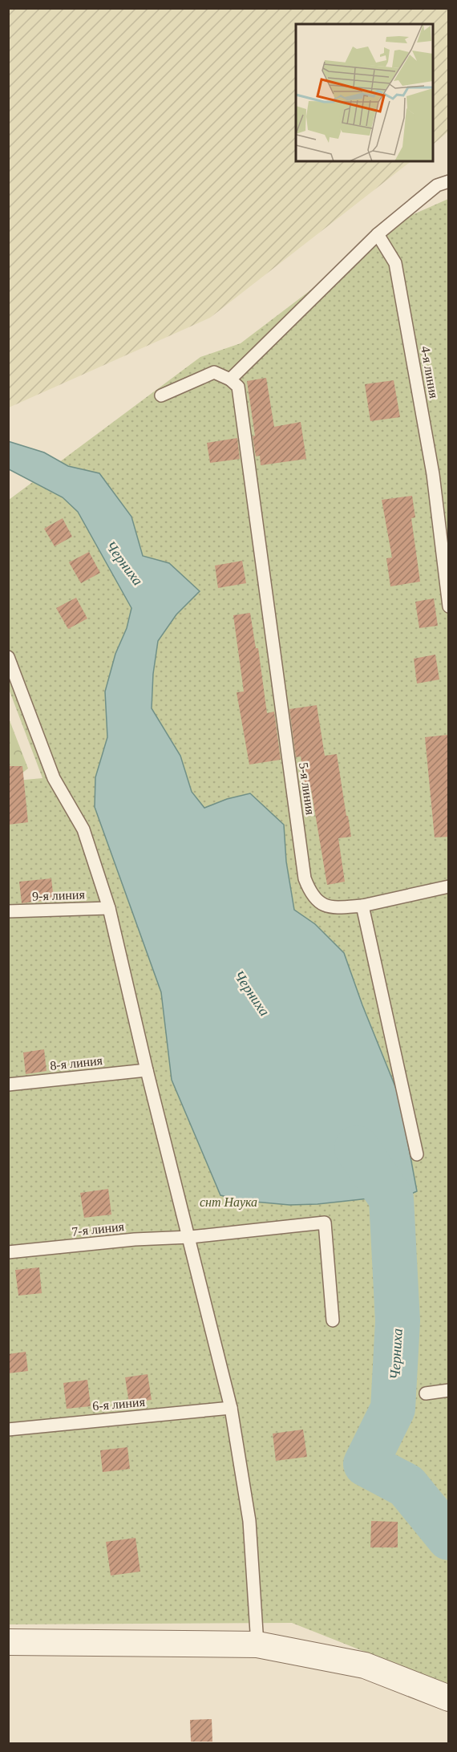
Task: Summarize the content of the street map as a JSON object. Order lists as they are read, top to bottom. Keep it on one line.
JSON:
{"streets":{"lane":["4-я линия","5-я линия","9-я линия","8-я линия","7-я линия","6-я линия"]},"water":["Черниха"],"parks":["снт Наука"]}
